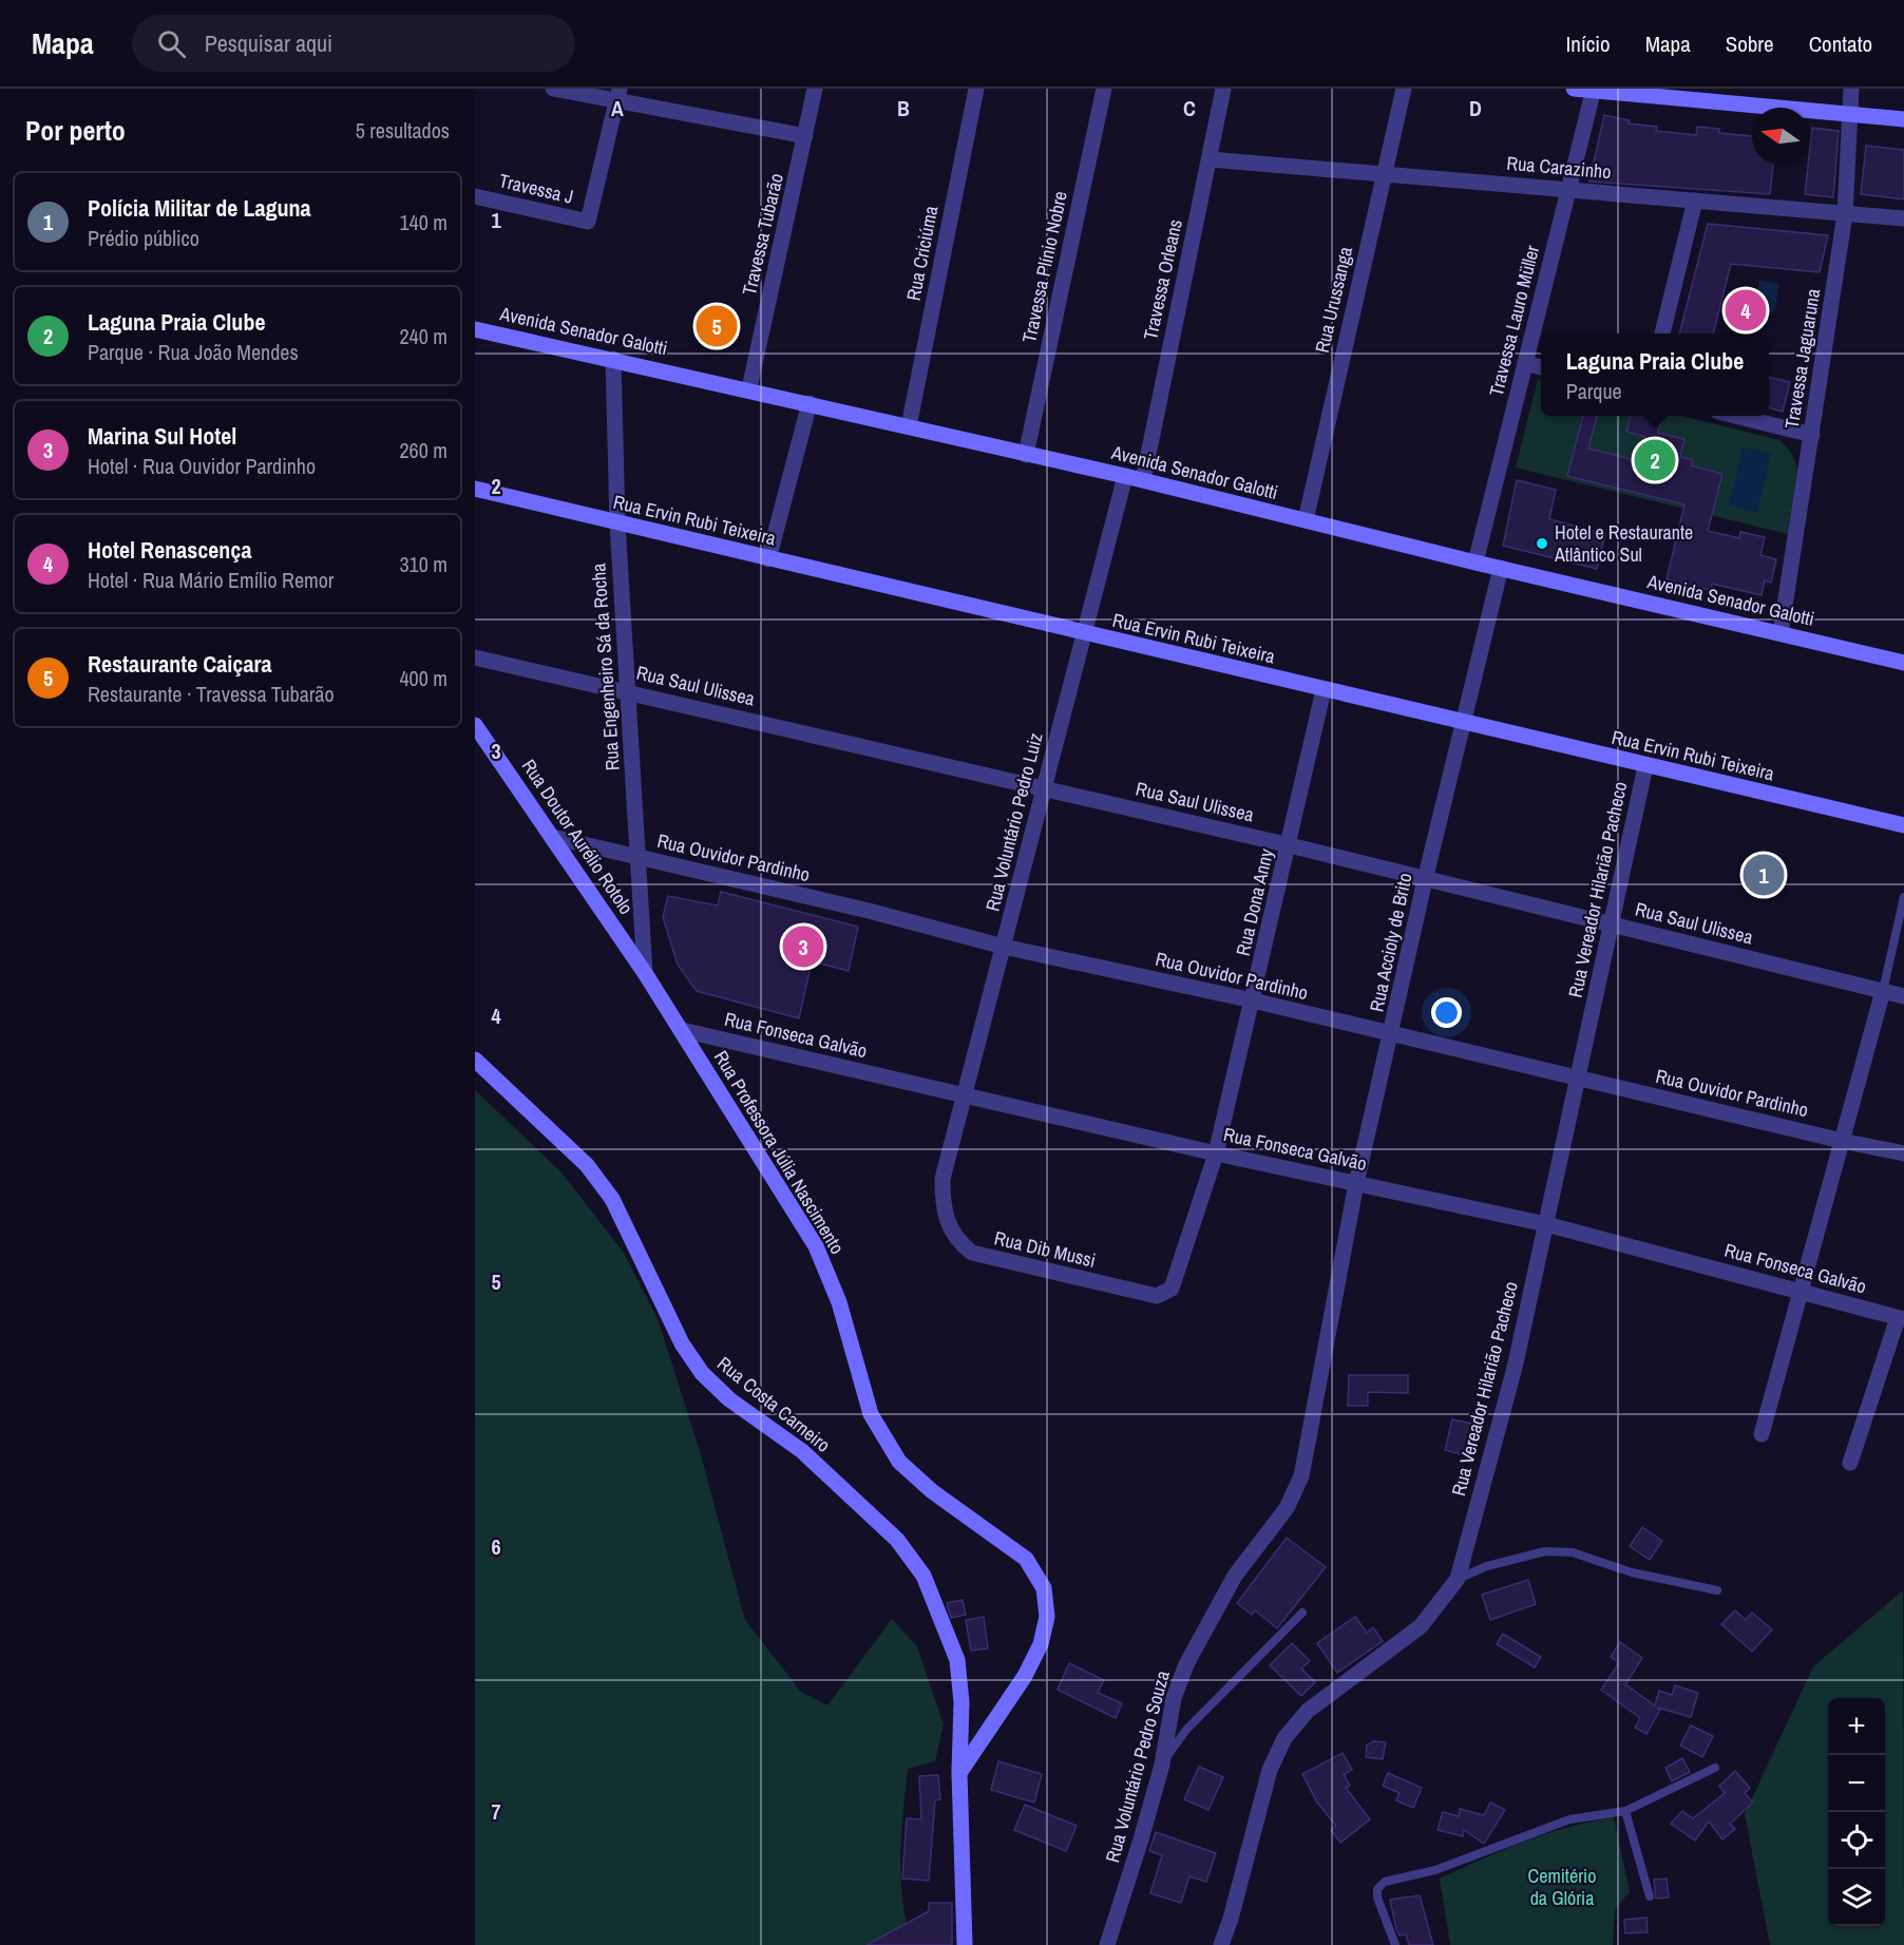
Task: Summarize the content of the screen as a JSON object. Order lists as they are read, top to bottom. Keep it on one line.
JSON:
{"streets":{"main road":["Avenida Senador Galotti","Rua Ervin Rubi Teixeira","Rua Doutor Aurélio Rotolo","Rua Professora Júlia Nascimento","Rua Costa Carneiro"],"street":["Rua Carazinho","Travessa J","Travessa Tubarão","Rua Criciúma","Travessa Plínio Nobre","Travessa Orleans","Rua Urussanga","Travessa Lauro Müller","Travessa Jaguaruna","Rua Engenheiro Sá da Rocha","Rua Saul Ulissea","Rua Voluntário Pedro Luiz","Rua Ouvidor Pardinho","Rua Vereador Hilarião Pacheco","Rua Dona Anny","Rua Accioly de Brito","Rua Fonseca Galvão","Rua Dib Mussi","Rua Voluntário Pedro Souza"]},"crossings":[["Rua Carazinho","Travessa Orleans"],["Rua Carazinho","Rua Urussanga"],["Rua Carazinho","Travessa Lauro Müller"],["Rua Carazinho","Travessa Jaguaruna"],["Travessa Tubarão","Avenida Senador Galotti"],["Rua Criciúma","Avenida Senador Galotti"],["Travessa Plínio Nobre","Avenida Senador Galotti"],["Travessa Orleans","Avenida Senador Galotti"],["Rua Urussanga","Avenida Senador Galotti"],["Travessa Lauro Müller","Avenida Senador Galotti"],["Avenida Senador Galotti","Travessa Jaguaruna"],["Avenida Senador Galotti","Rua Engenheiro Sá da Rocha"],["Avenida Senador Galotti","Rua Voluntário Pedro Luiz"],["Avenida Senador Galotti","Rua Accioly de Brito"],["Rua Ervin Rubi Teixeira","Rua Engenheiro Sá da Rocha"],["Rua Ervin Rubi Teixeira","Rua Voluntário Pedro Luiz"],["Rua Ervin Rubi Teixeira","Rua Vereador Hilarião Pacheco"],["Rua Ervin Rubi Teixeira","Rua Dona Anny"],["Rua Ervin Rubi Teixeira","Rua Accioly de Brito"],["Rua Engenheiro Sá da Rocha","Rua Saul Ulissea"],["Rua Engenheiro Sá da Rocha","Rua Doutor Aurélio Rotolo"],["Rua Engenheiro Sá da Rocha","Rua Ouvidor Pardinho"],["Rua Engenheiro Sá da Rocha","Rua Professora Júlia Nascimento"],["Rua Saul Ulissea","Rua Voluntário Pedro Luiz"],["Rua Saul Ulissea","Rua Vereador Hilarião Pacheco"],["Rua Saul Ulissea","Rua Dona Anny"],["Rua Saul Ulissea","Rua Accioly de Brito"],["Rua Voluntário Pedro Luiz","Rua Ouvidor Pardinho"],["Rua Voluntário Pedro Luiz","Rua Fonseca Galvão"],["Rua Voluntário Pedro Luiz","Rua Dib Mussi"],["Rua Doutor Aurélio Rotolo","Rua Ouvidor Pardinho"],["Rua Doutor Aurélio Rotolo","Rua Professora Júlia Nascimento"],["Rua Ouvidor Pardinho","Rua Vereador Hilarião Pacheco"],["Rua Ouvidor Pardinho","Rua Dona Anny"],["Rua Ouvidor Pardinho","Rua Accioly de Brito"],["Rua Vereador Hilarião Pacheco","Rua Fonseca Galvão"],["Rua Dona Anny","Rua Fonseca Galvão"],["Rua Dona Anny","Rua Dib Mussi"],["Rua Accioly de Brito","Rua Fonseca Galvão"],["Rua Accioly de Brito","Rua Voluntário Pedro Souza"],["Rua Fonseca Galvão","Rua Professora Júlia Nascimento"],["Rua Professora Júlia Nascimento","Rua Costa Carneiro"]],"parks":["Cemitério da Glória"],"places":["Hotel e Restaurante Atlântico Sul"],"north":"left","page":{"header":"Mapa","search":"Pesquisar aqui","nav":["Início","Mapa","Sobre","Contato"],"heading":["Por perto","5 resultados"],"list":[{"mark":"1","name":"Polícia Militar de Laguna","note":"Prédio público","value":"140 m"},{"mark":"2","name":"Laguna Praia Clube","note":"Parque · Rua João Mendes","value":"240 m"},{"mark":"3","name":"Marina Sul Hotel","note":"Hotel · Rua Ouvidor Pardinho","value":"260 m"},{"mark":"4","name":"Hotel Renascença","note":"Hotel · Rua Mário Emílio Remor","value":"310 m"},{"mark":"5","name":"Restaurante Caiçara","note":"Restaurante · Travessa Tubarão","value":"400 m"}],"pins":["4","5","2","1","3"],"popup":["Laguna Praia Clube","Parque"],"map_buttons":["+","−"]},"grid":{"columns":["A","B","C","D"],"rows":["1","2","3","4","5","6","7"]}}
